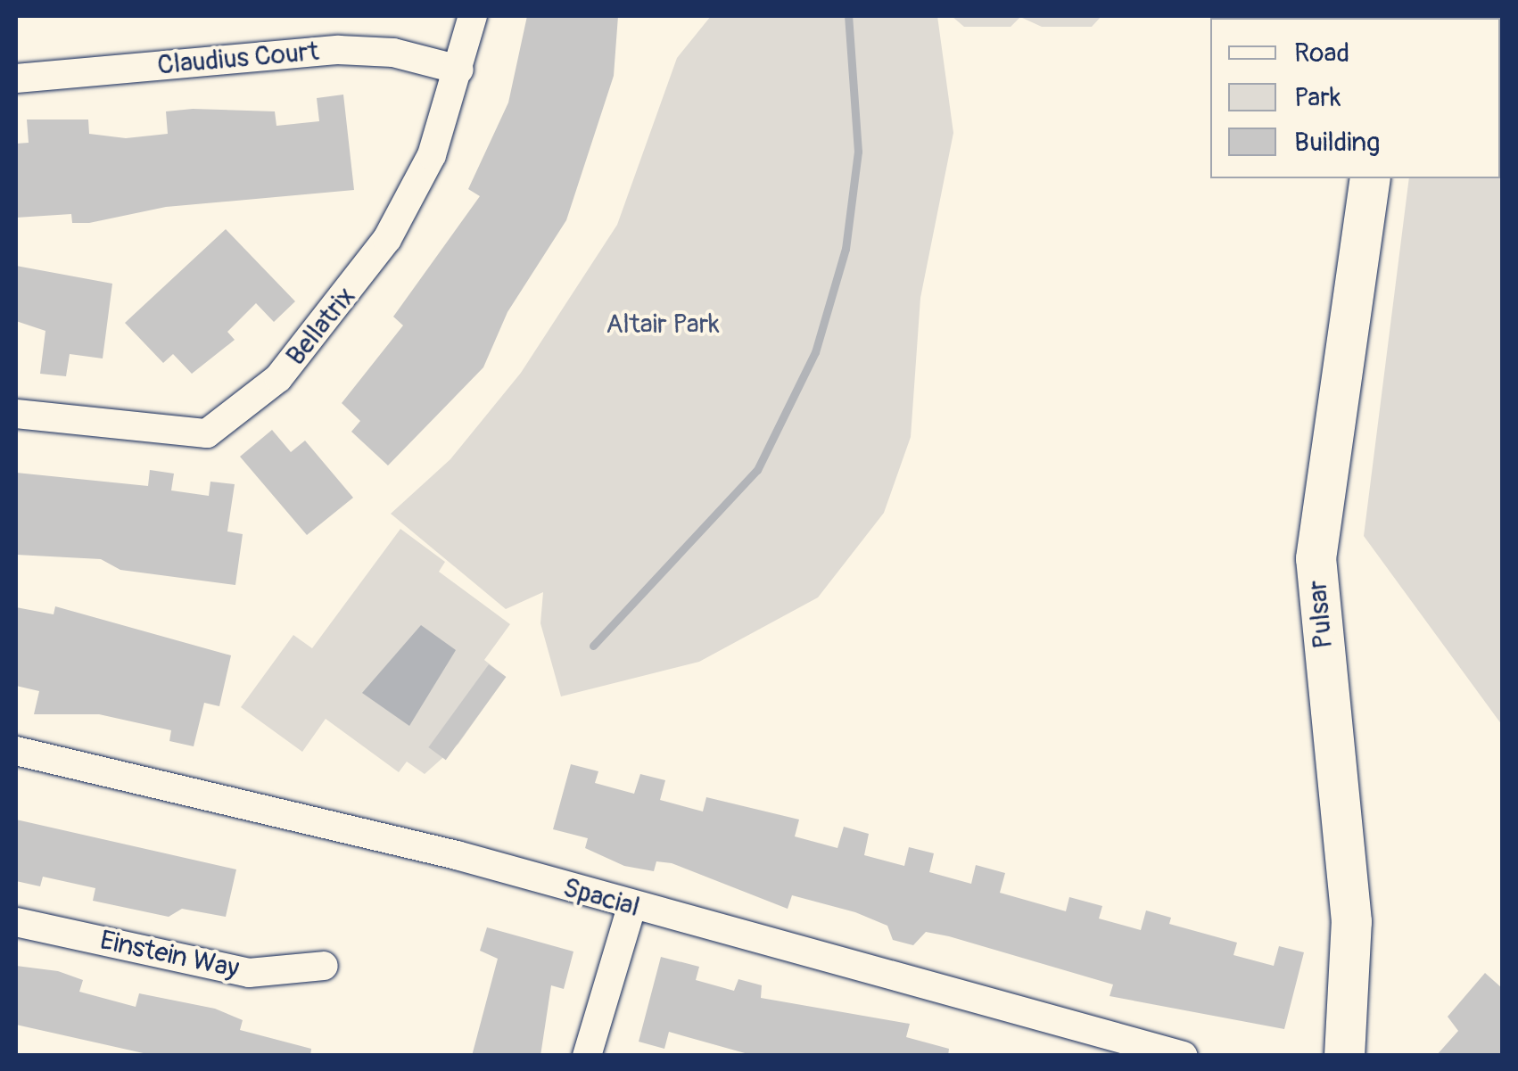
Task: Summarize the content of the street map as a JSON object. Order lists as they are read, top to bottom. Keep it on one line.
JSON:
{"streets":{"street":["Claudius Court","Bellatrix","Pulsar","Spacial","Einstein Way"]},"crossings":[["Claudius Court","Bellatrix"]],"parks":["Altair Park"],"legend":["Road","Park","Building"]}
